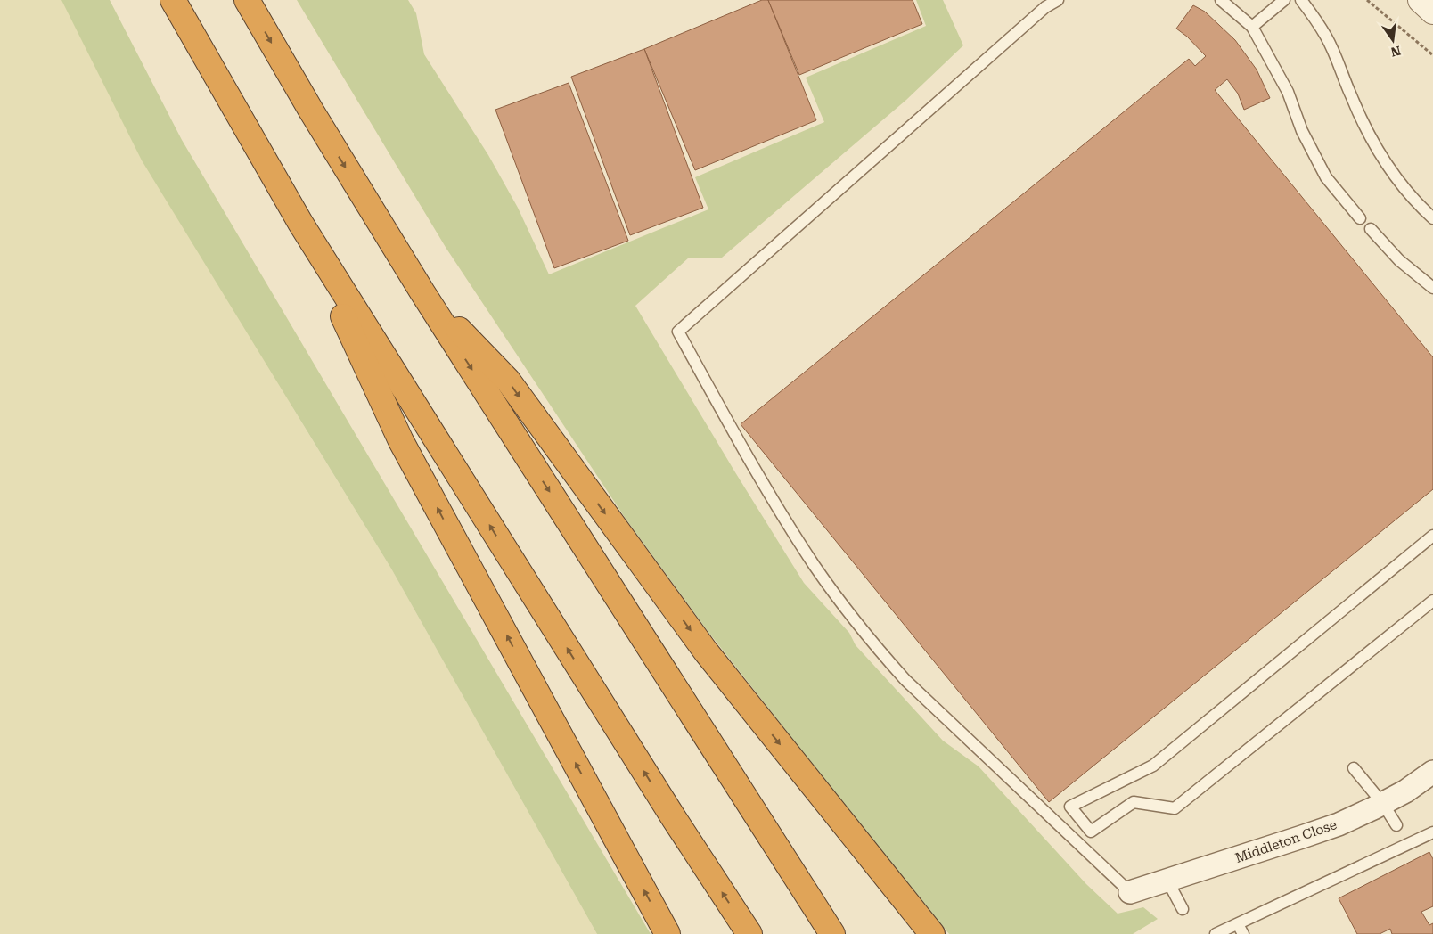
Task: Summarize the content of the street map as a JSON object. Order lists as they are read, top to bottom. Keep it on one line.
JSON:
{"streets":{"street":["Middleton Close"]},"north":"bottom"}
